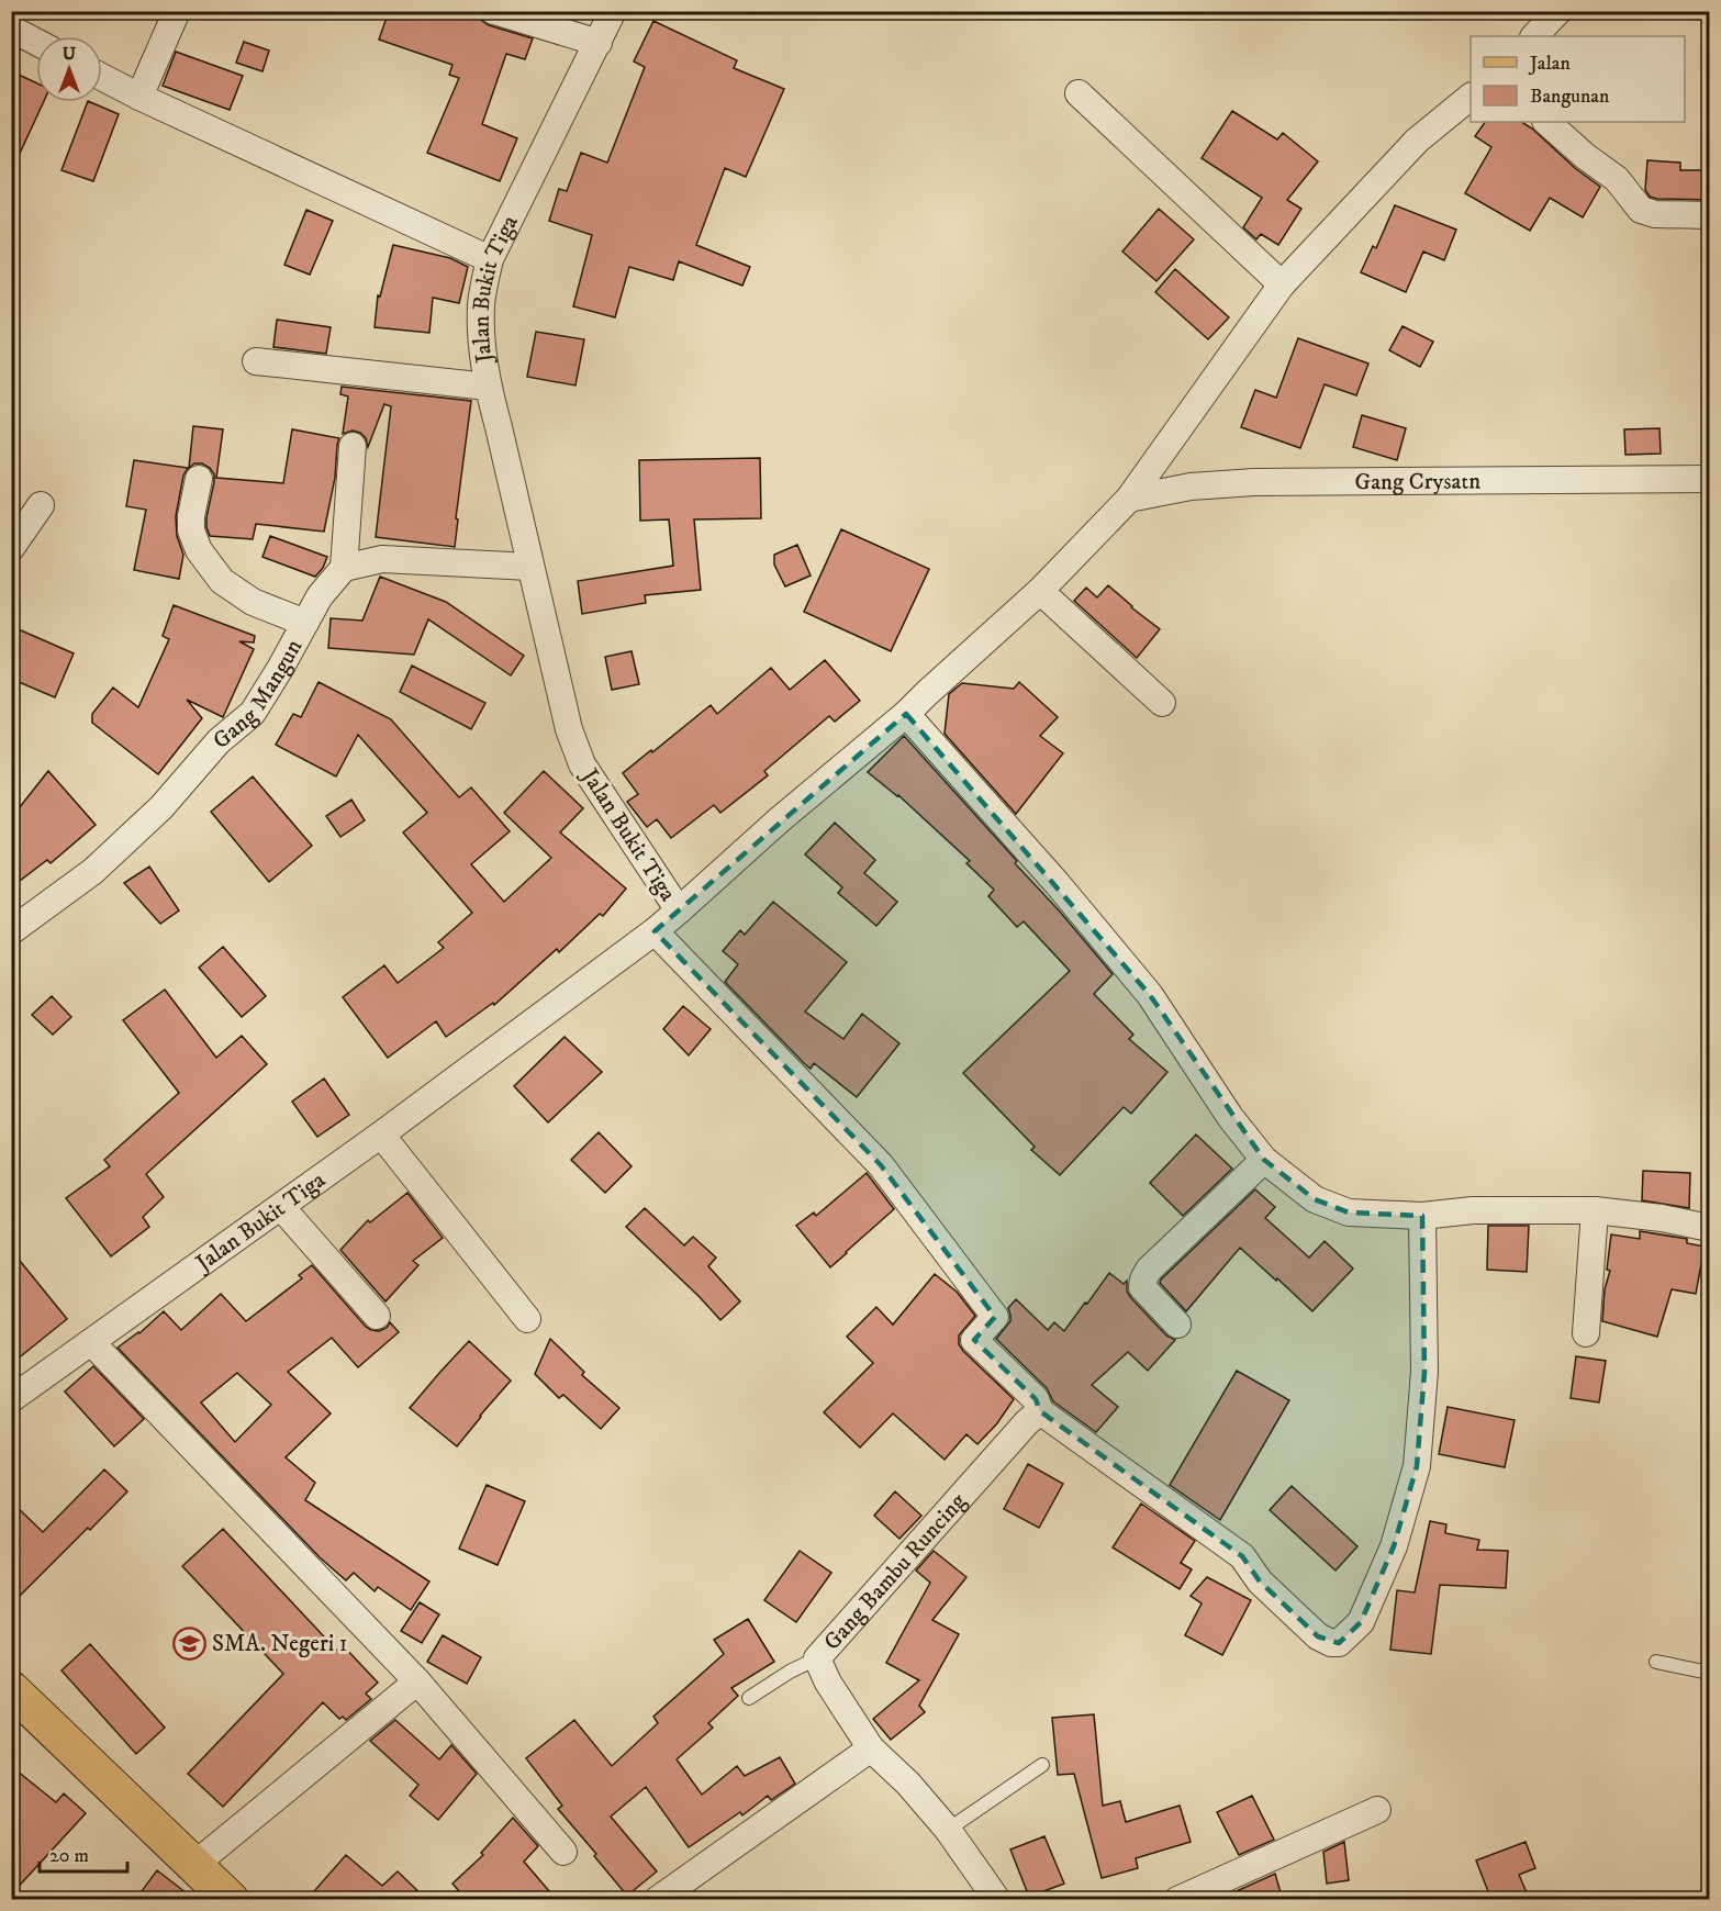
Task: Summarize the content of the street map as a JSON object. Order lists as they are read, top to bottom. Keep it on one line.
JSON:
{"streets":{"street":["Jalan Bukit Tiga","Gang Crysatn","Gang Mangun","Gang Bambu Runcing"]},"places":{"school or university":["SMA. Negeri 1"]},"legend":["Jalan","Bangunan"],"scale_bar":"20 m","north":"top"}
